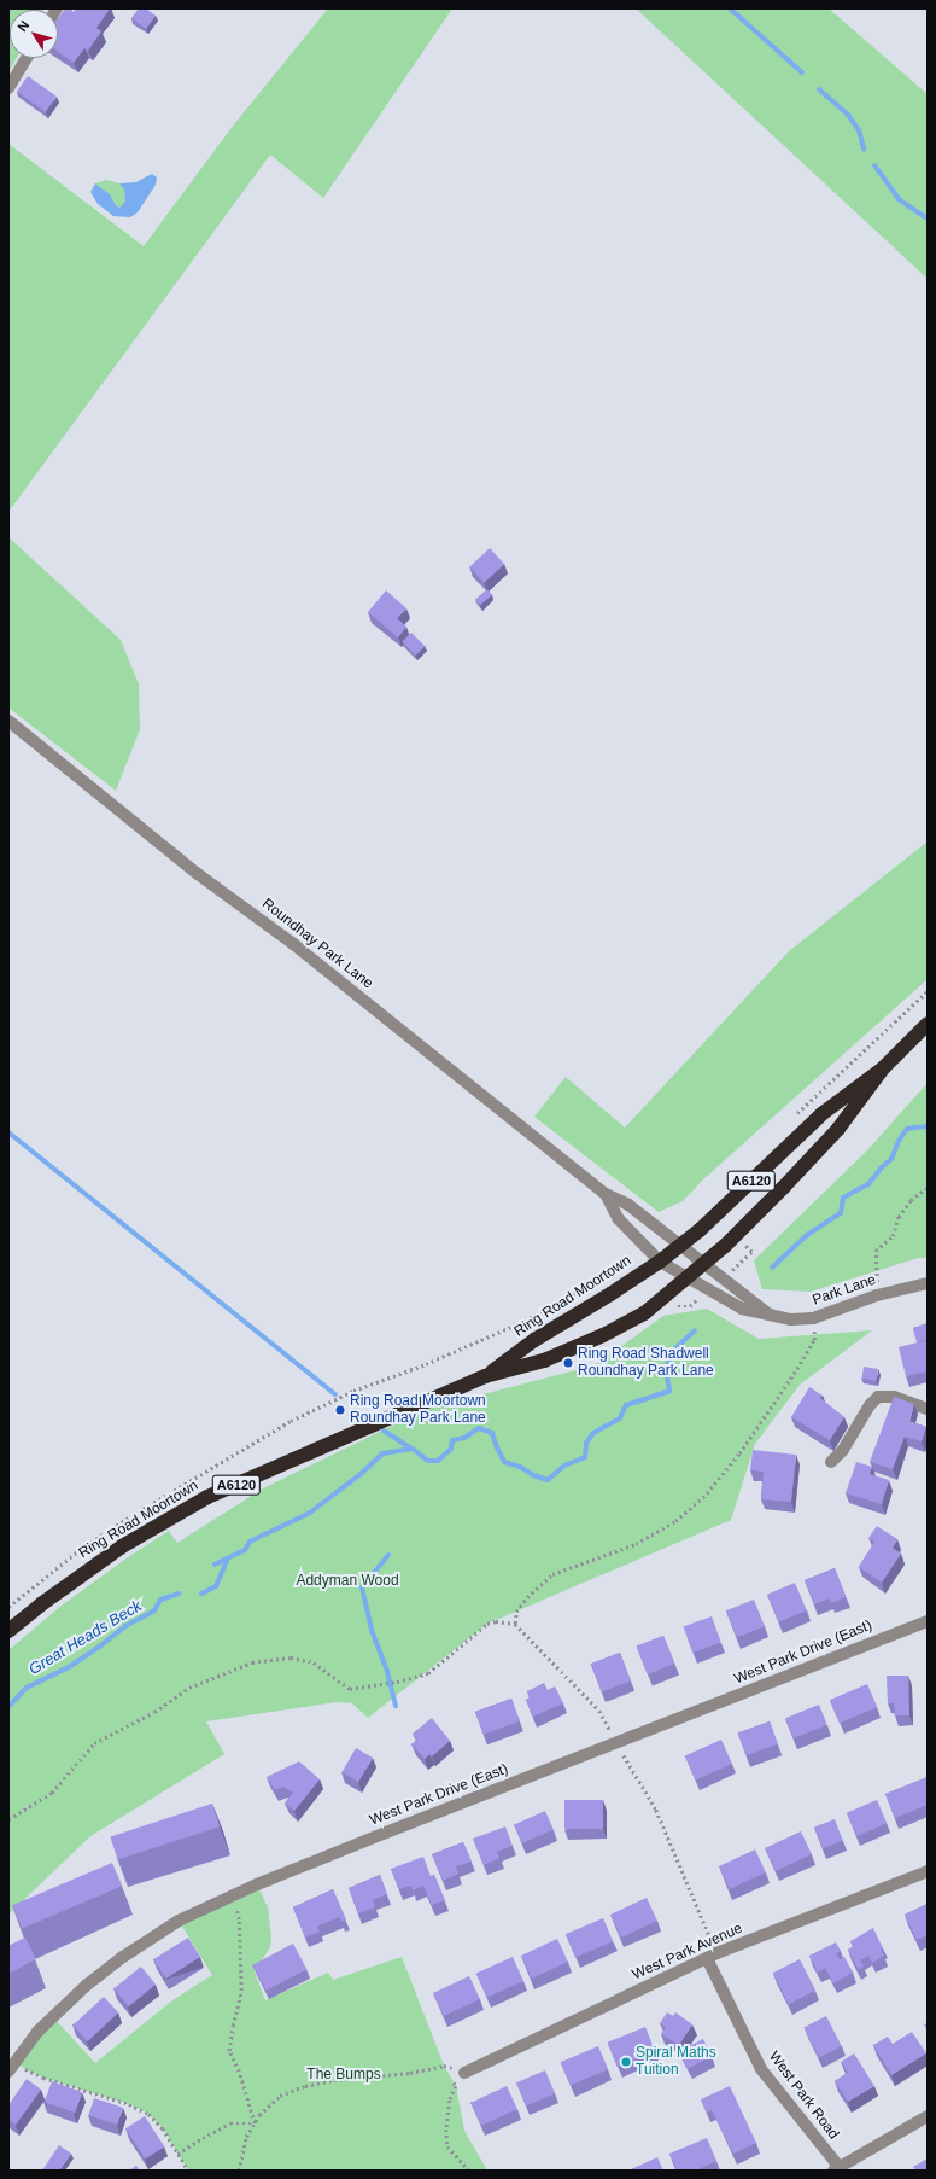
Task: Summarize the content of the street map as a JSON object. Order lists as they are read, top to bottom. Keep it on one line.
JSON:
{"streets":{"highway":["A6120","Ring Road Moortown"],"street":["Roundhay Park Lane","Park Lane","West Park Drive (East)","West Park Avenue","West Park Road"]},"crossings":[["Roundhay Park Lane","A6120"],["Roundhay Park Lane","Park Lane"],["Roundhay Park Lane","Ring Road Moortown"],["A6120","Park Lane"],["A6120","Ring Road Moortown"],["Park Lane","Ring Road Moortown"],["West Park Avenue","West Park Road"]],"water":["Great Heads Beck"],"parks":["Addyman Wood","The Bumps"],"places":["Ring Road Shadwell Roundhay Park Lane","Ring Road Moortown Roundhay Park Lane","Spiral Maths Tuition"],"north":"top left"}
